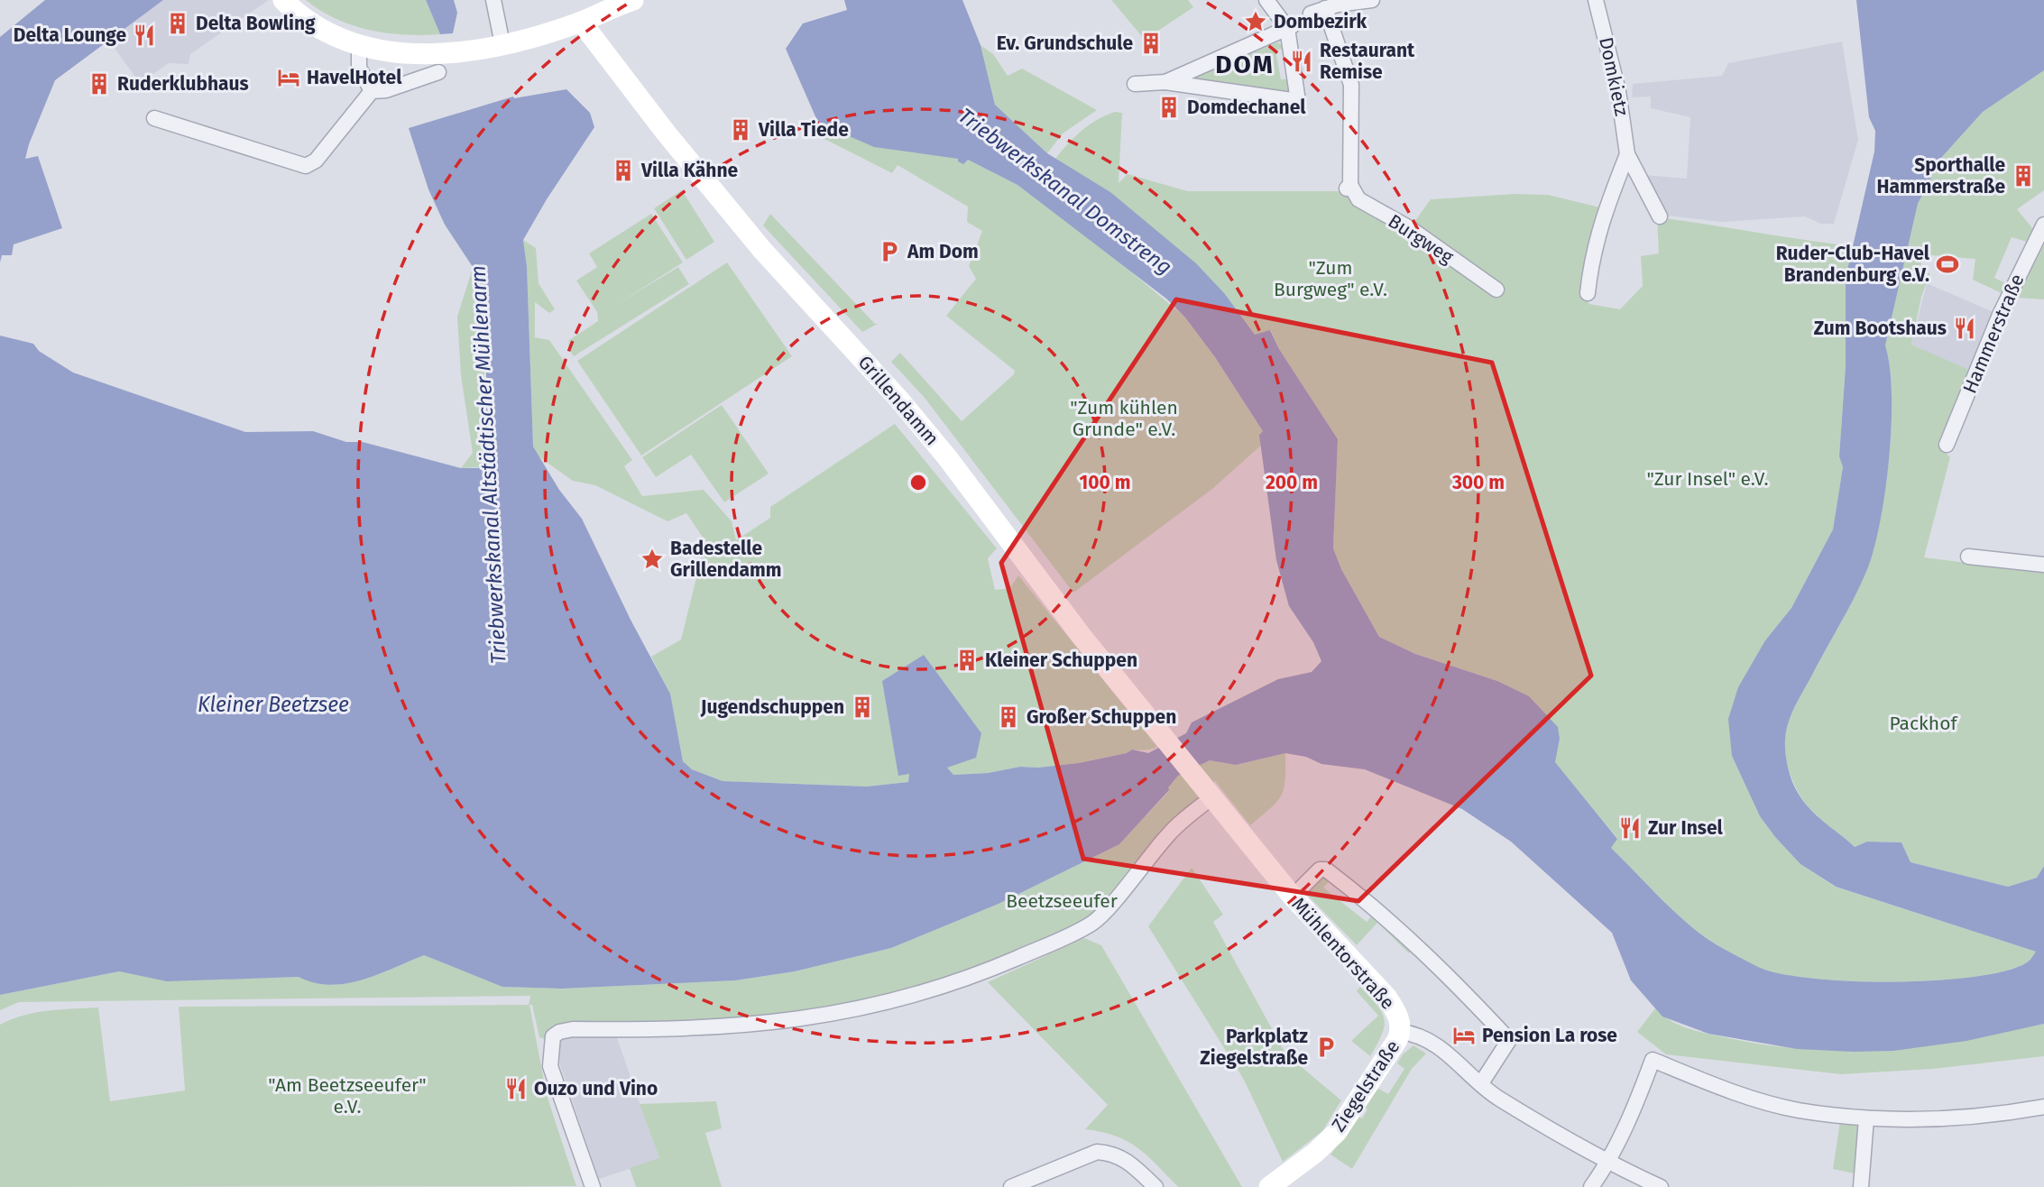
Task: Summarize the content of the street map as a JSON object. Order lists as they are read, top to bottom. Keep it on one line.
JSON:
{"streets":{"main road":["Grillendamm","Mühlentorstraße","Ziegelstraße"],"street":["Domkietz","Burgweg","Hammerstraße"]},"crossings":[["Grillendamm","Mühlentorstraße"],["Mühlentorstraße","Ziegelstraße"]],"districts":["DOM"],"water":["Triebwerkskanal Domstreng","Triebwerkskanal Altstädtischer Mühlenarm","Kleiner Beetzsee"],"parks":["\"Zum Burgweg\" e.V.","\"Zum kühlen Grunde\" e.V.","\"Zur Insel\" e.V.","Packhof","Beetzseeufer","\"Am Beetzseeufer\" e.V."],"places":{"place":["Dombezirk","Badestelle Grillendamm"],"building":["Delta Bowling","Ev. Grundschule","Ruderklubhaus","Domdechanel","Villa Tiede","Villa Kähne","Sporthalle Hammerstraße","Kleiner Schuppen","Jugendschuppen","Großer Schuppen"],"restaurant":["Delta Lounge","Restaurant Remise","Zum Bootshaus","Zur Insel","Ouzo und Vino"],"hotel":["HavelHotel","Pension La rose"],"parking":["Am Dom","Parkplatz Ziegelstraße"],"sports":["Ruder-Club-Havel Brandenburg e.V."]},"rings":["100 m","200 m","300 m"]}
